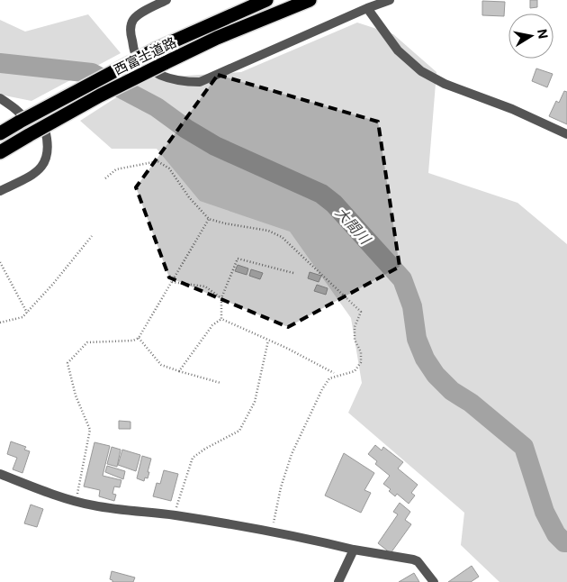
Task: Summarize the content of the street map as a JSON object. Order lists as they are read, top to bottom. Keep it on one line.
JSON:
{"streets":{"highway":["西富士道路"]},"water":["大間川"],"north":"right"}
